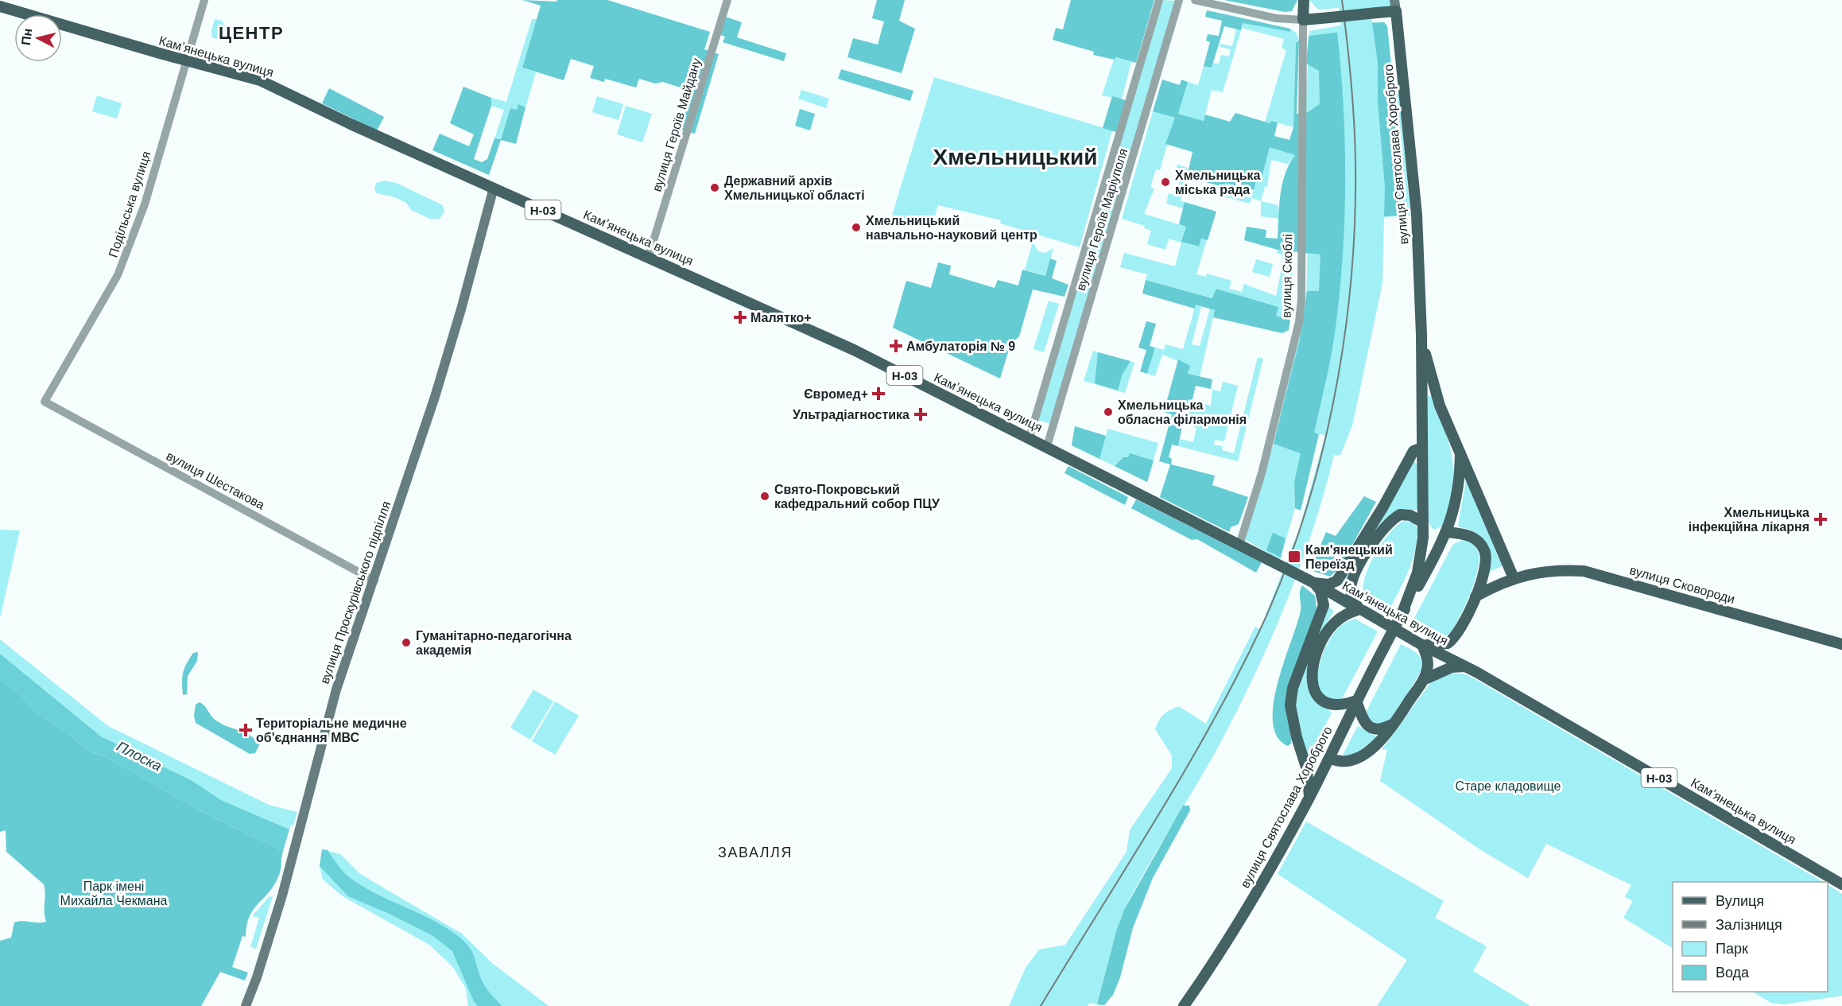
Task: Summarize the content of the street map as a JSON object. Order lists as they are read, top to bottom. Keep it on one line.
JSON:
{"streets":{"main road":["Камʼянецька вулиця","вулиця Святослава Хороброго","Н-03","вулиця Скоблі","вулиця Сковороди","вулиця Проскурівського підпілля"],"street":["вулиця Героїв Майдану","Подільська вулиця","вулиця Героїв Маріуполя","вулиця Шестакова"]},"crossings":[["Камʼянецька вулиця","вулиця Героїв Майдану"],["Камʼянецька вулиця","Подільська вулиця"],["Камʼянецька вулиця","вулиця Героїв Маріуполя"],["Камʼянецька вулиця","вулиця Скоблі"],["Камʼянецька вулиця","вулиця Проскурівського підпілля"],["Подільська вулиця","вулиця Шестакова"],["вулиця Шестакова","вулиця Проскурівського підпілля"]],"districts":["ЦЕНТР","Хмельницький","ЗАВАЛЛЯ"],"water":["Плоска"],"parks":["Старе кладовище","Парк імені Михайла Чекмана"],"places":{"other":["Хмельницька міська рада","Державний архів Хмельницької області","Хмельницький навчально-науковий центр","Хмельницька обласна філармонія","Свято-Покровський кафедральний собор ПЦУ","Гуманітарно-педагогічна академія"],"health":["Малятко+","Амбулаторія № 9","Євромед+","Ультрадіагностика","Хмельницька інфекційна лікарня","Територіальне медичне об'єднання МВС"],"transit":["Кам'янецький Переїзд"]},"legend":["Вулиця","Залізниця","Парк","Вода"],"north":"left"}
